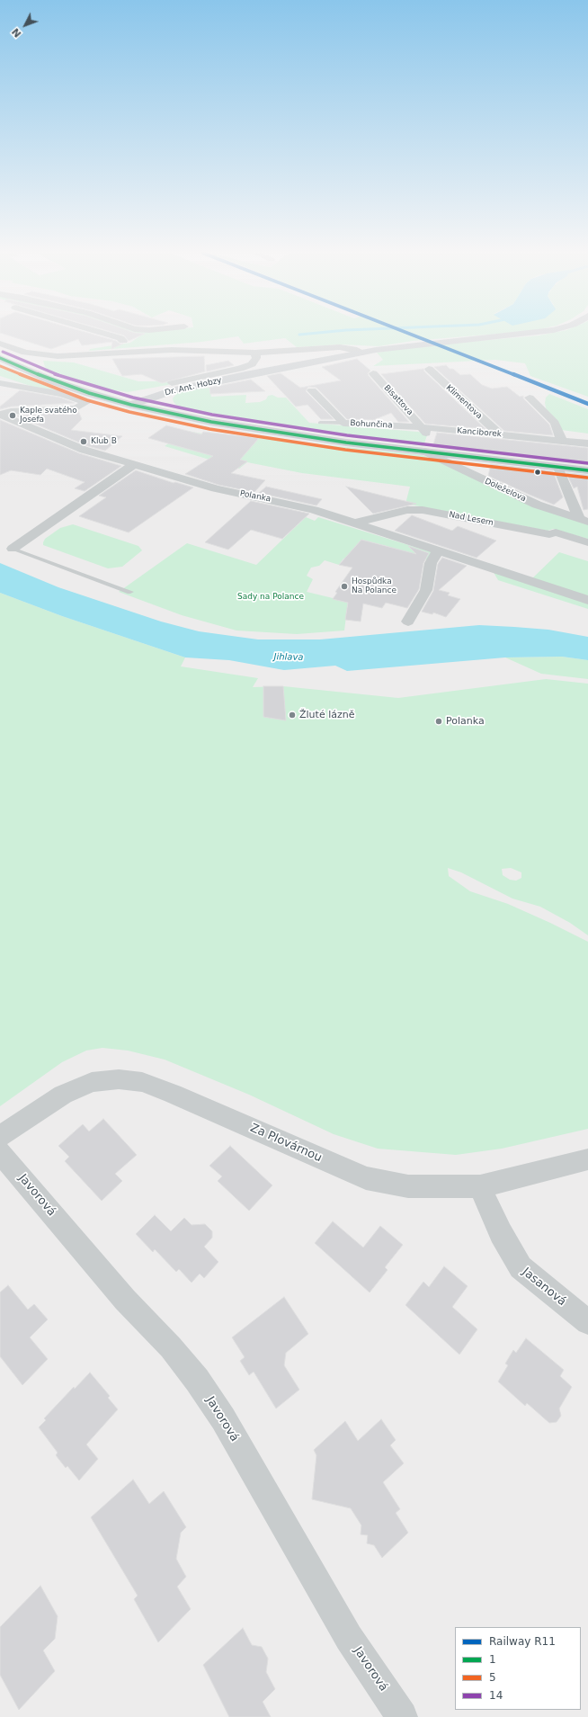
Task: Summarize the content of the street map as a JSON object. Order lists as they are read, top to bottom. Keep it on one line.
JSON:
{"streets":{"main road":["Dr. Ant. Hobzy"],"street":["Bisattova","Klimentova","Bohunčina","Kanciborek","Doleželova","Polanka","Nad Lesem","Za Plovárnou","Javorová","Jasanová"]},"crossings":[["Bisattova","Bohunčina"],["Bisattova","Kanciborek"],["Klimentova","Kanciborek"],["Bohunčina","Kanciborek"],["Polanka","Nad Lesem"],["Za Plovárnou","Jasanová"]],"water":["Jihlava"],"parks":["Sady na Polance"],"places":["Kaple svatého Josefa","Klub B","Hospůdka Na Polance","Žluté lázně","Polanka"],"lines":["rail line R11","transit line 14","transit line 1","transit line 5"],"legend":["Railway R11","1","5","14"],"north":"bottom left"}
